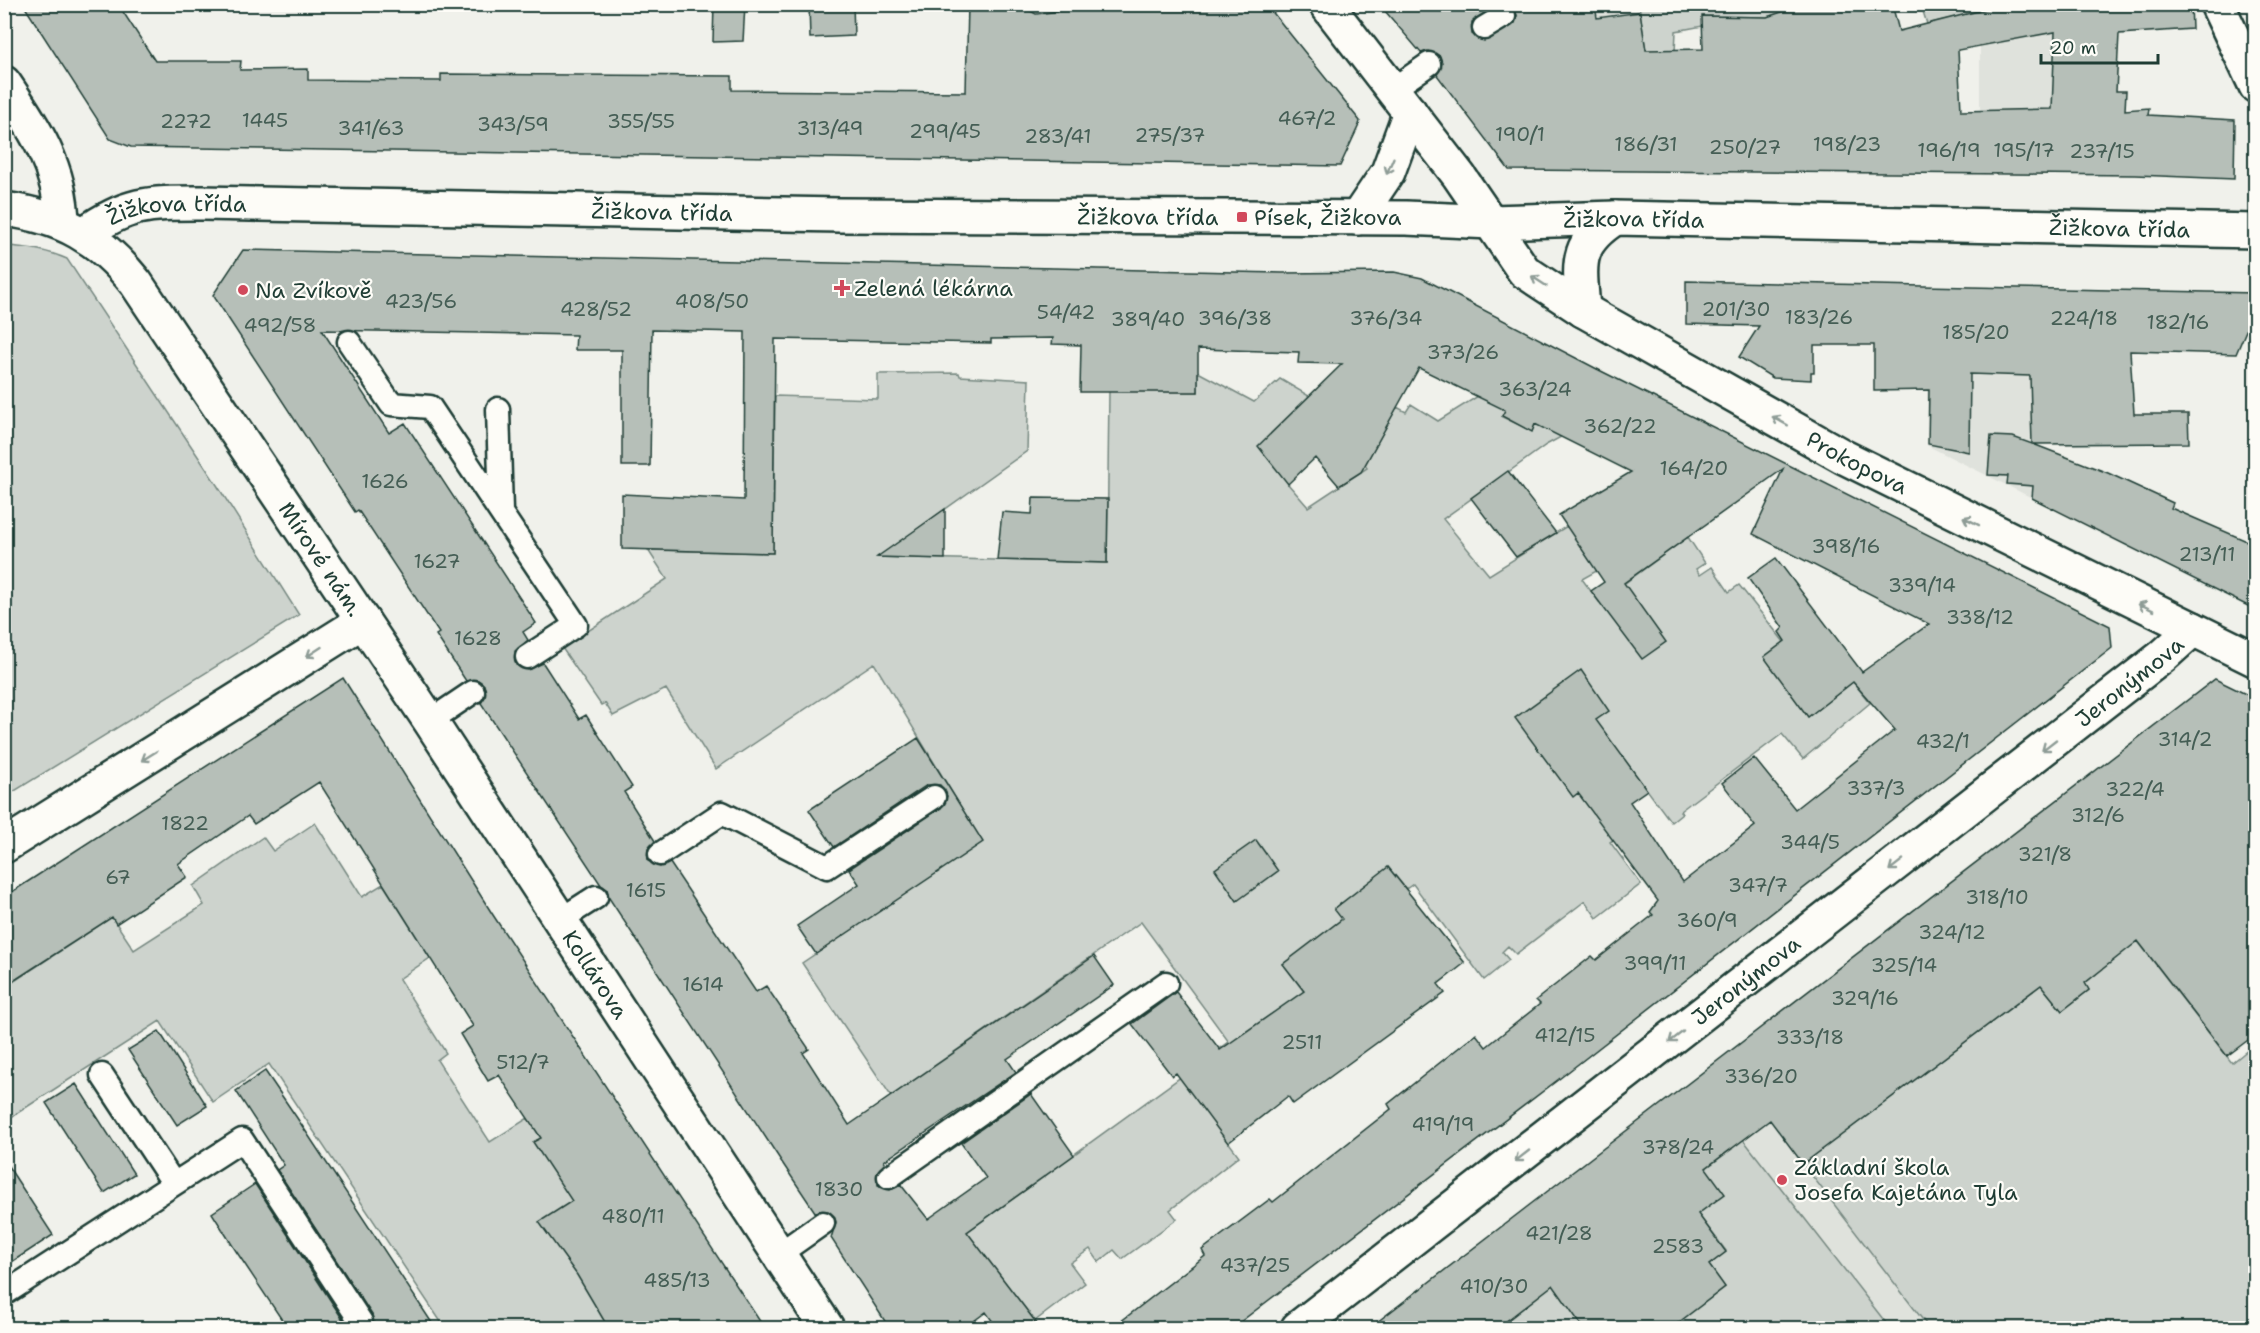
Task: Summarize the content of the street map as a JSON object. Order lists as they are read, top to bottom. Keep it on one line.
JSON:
{"streets":{"street":["Žižkova třída","Prokopova","Mírové nám.","Jeronýmova","Kollárova"]},"crossings":[["Žižkova třída","Prokopova"],["Žižkova třída","Mírové nám."],["Prokopova","Jeronýmova"],["Mírové nám.","Kollárova"]],"one_way":["Prokopova","Mírové nám.","Jeronýmova"],"places":{"transit":["Písek, Žižkova"],"health":["Zelená lékárna"],"other":["Na Zvíkově","Základní škola Josefa Kajetána Tyla"]},"house_numbers":["467/2","1445","2272","355/55","343/59","341/63","313/49","299/45","190/1","275/37","283/41","186/31","198/23","250/27","196/19","195/17","237/15","423/56","408/50","428/52","201/30","54/42","183/26","396/38","376/34","224/18","389/40","182/16","492/58","185/20","373/26","363/24","362/22","164/20","1626","398/16","213/11","1627","339/14","338/12","1628","314/2","432/1","337/3","322/4","312/6","1822","344/5","321/8","67","347/7","1615","318/10","360/9","324/12","399/11","325/14","1614","329/16","412/15","333/18","2511","512/7","336/20","419/19","378/24","1830","480/11","421/28","2583","437/25","485/13","410/30"],"scale_bar":"20 m"}
